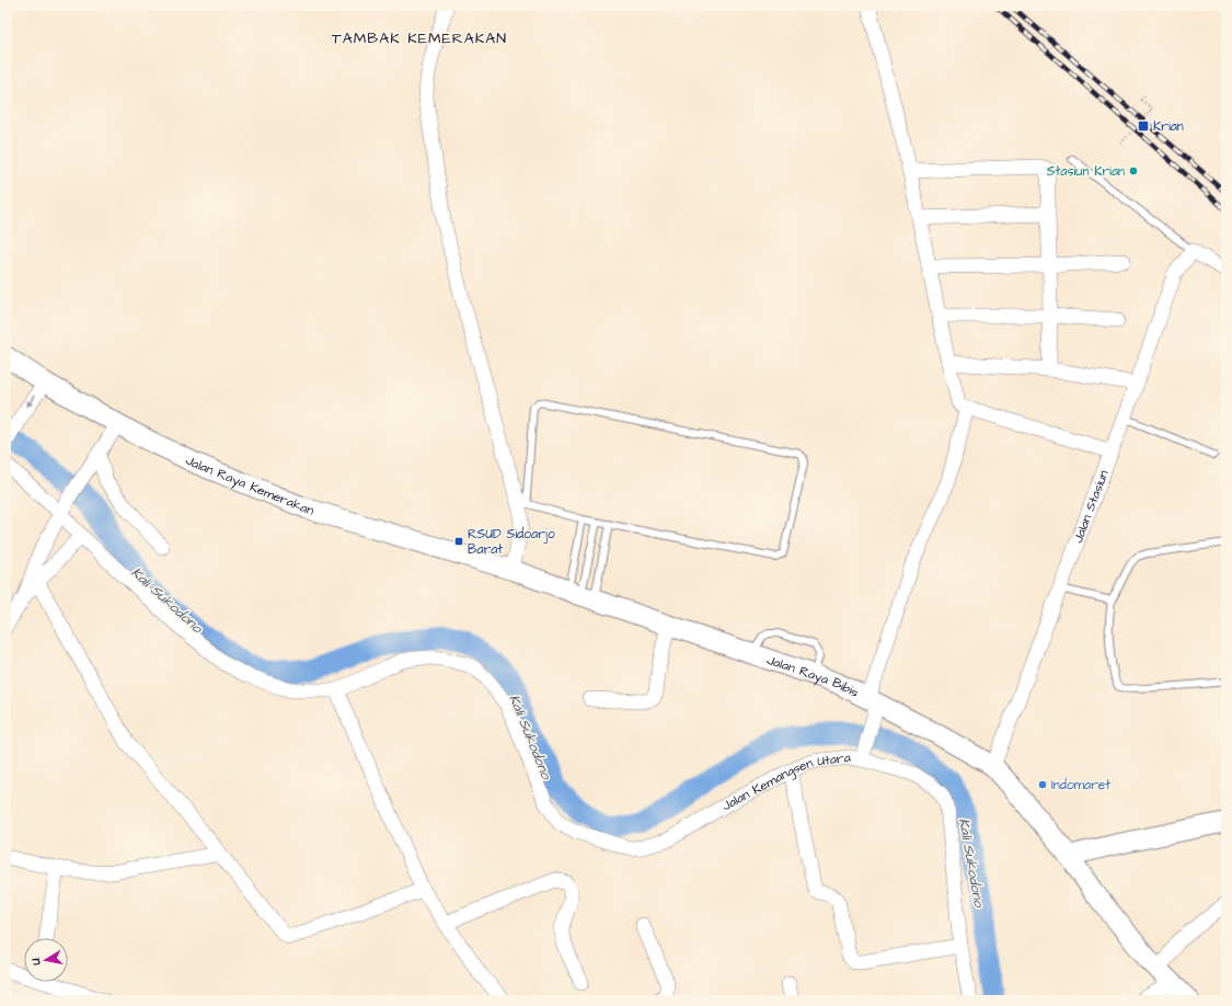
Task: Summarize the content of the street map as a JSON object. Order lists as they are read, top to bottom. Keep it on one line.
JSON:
{"streets":{"main road":["Jalan Raya Kemerakan","Jalan Raya Bibis"],"street":["Jalan Stasiun","Jalan Kemangsen Utara"]},"crossings":[["Jalan Raya Kemerakan","Jalan Raya Bibis"],["Jalan Stasiun","Jalan Raya Bibis"]],"districts":["TAMBAK KEMERAKAN"],"water":["Kali Sukodono"],"places":{"transit":["Krian","RSUD Sidoarjo Barat"],"other":["Stasiun Krian","Indomaret"]},"north":"left"}
